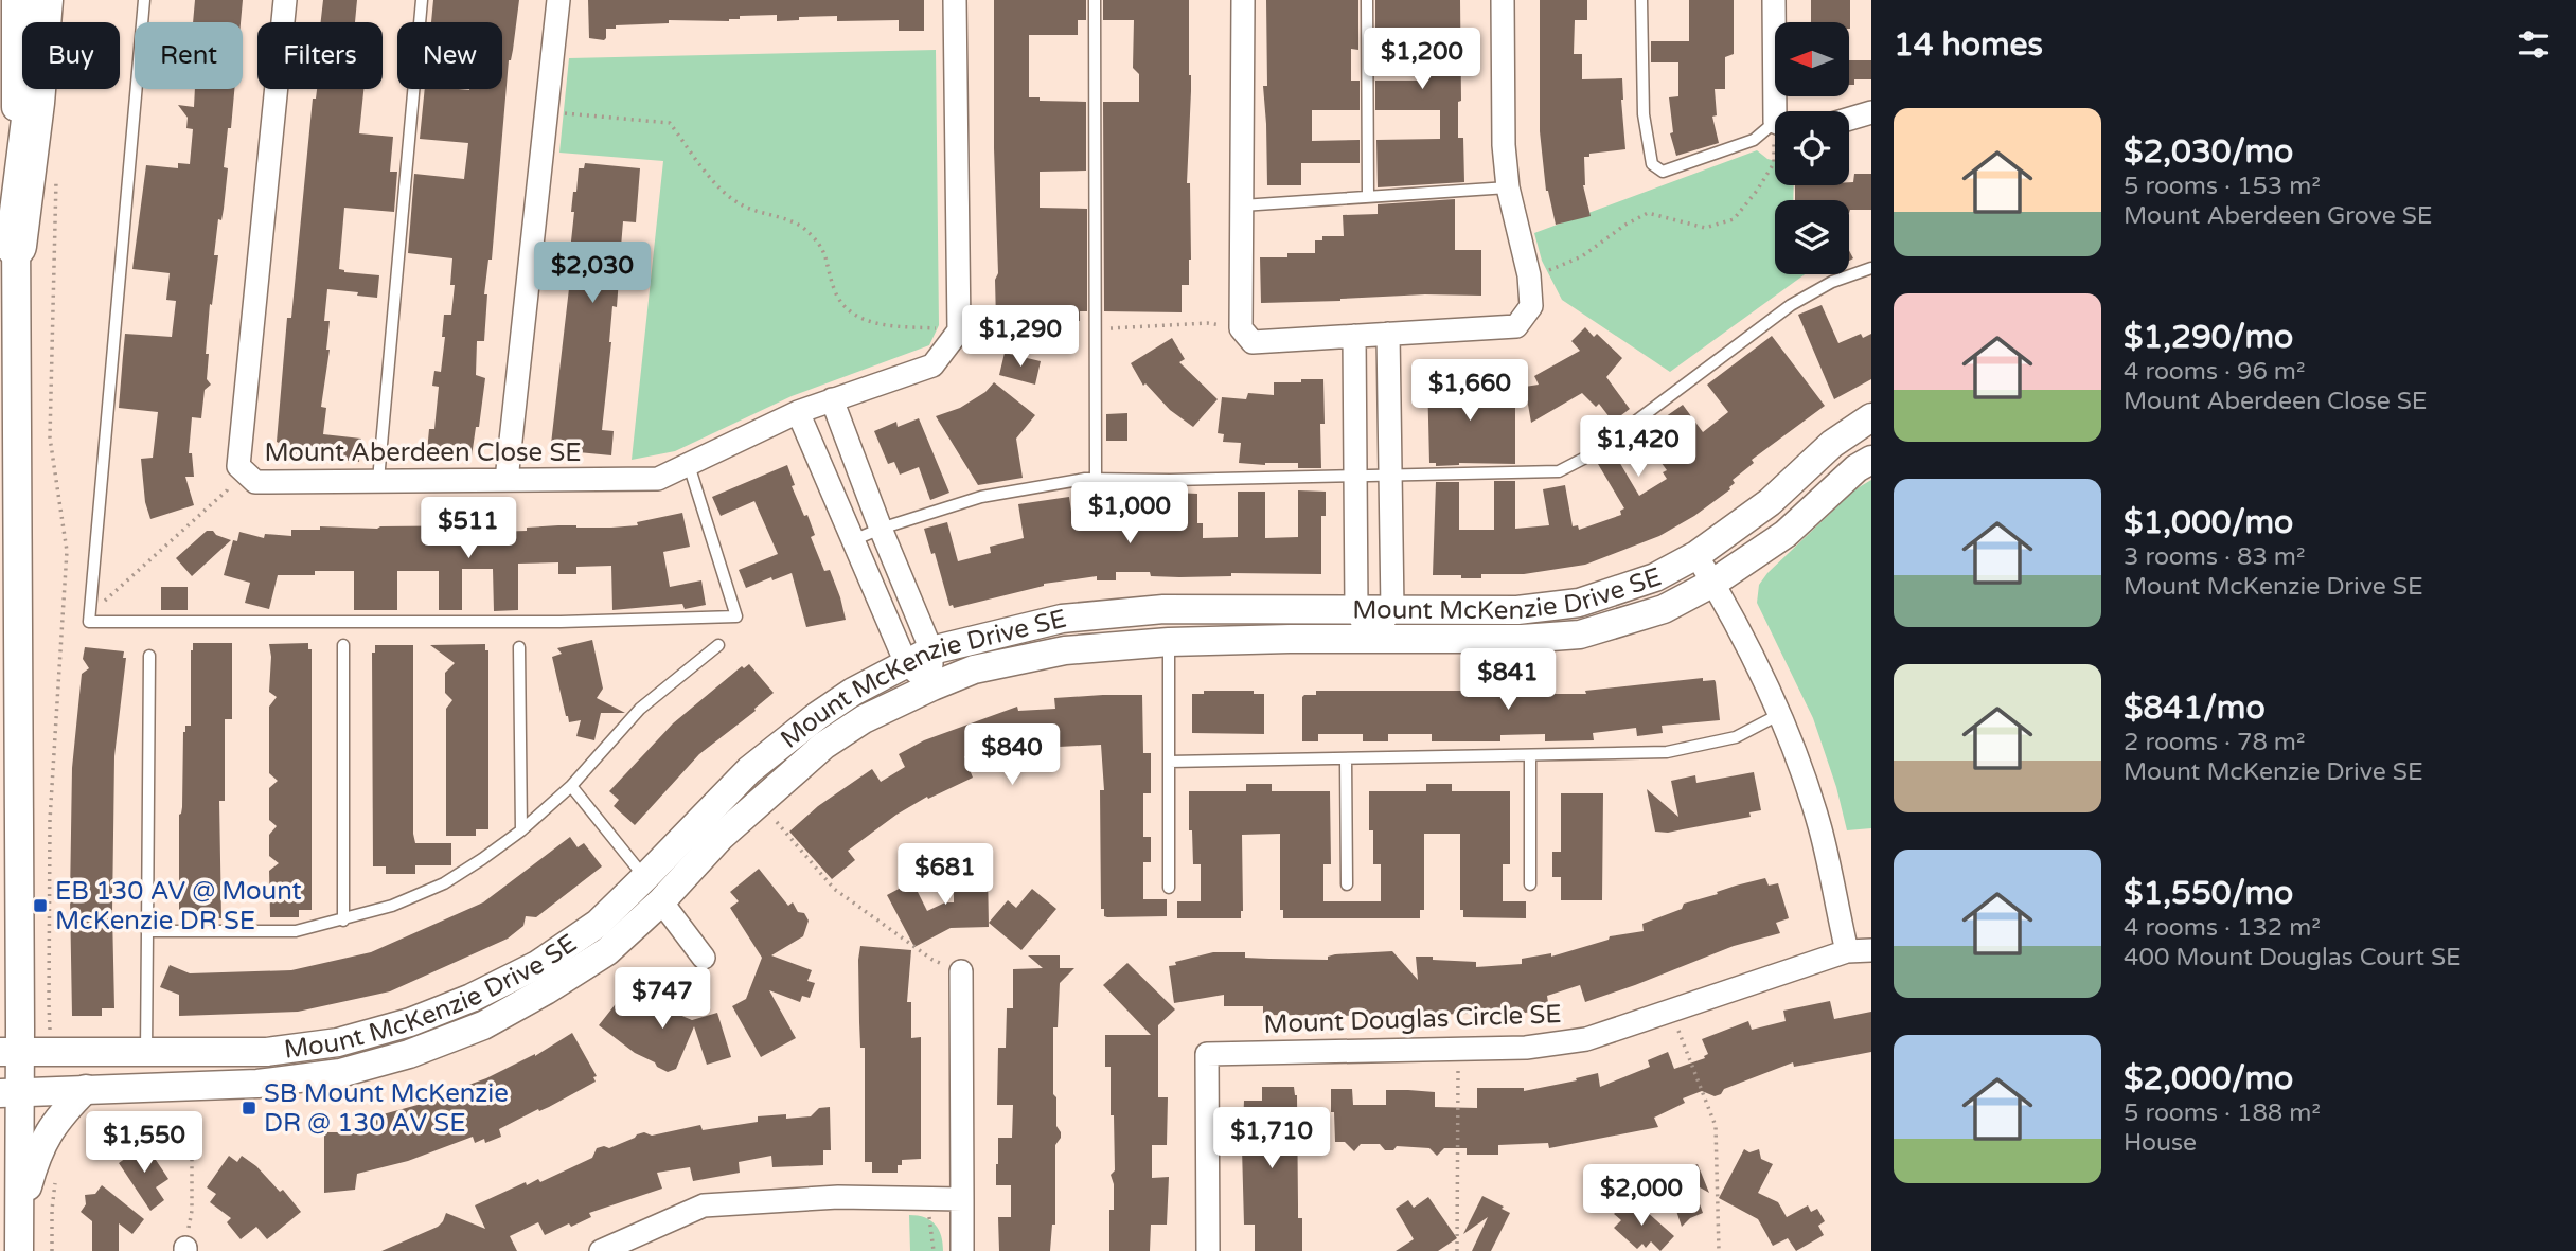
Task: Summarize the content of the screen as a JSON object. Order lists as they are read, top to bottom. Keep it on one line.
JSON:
{"streets":{"street":["Mount Aberdeen Close SE","Mount McKenzie Drive SE","Mount Douglas Circle SE"]},"places":{"transit":["EB 130 AV @ Mount McKenzie DR SE","SB Mount McKenzie DR @ 130 AV SE"]},"north":"left","page":{"heading":"14 homes","chip":["Buy","Rent","Filters","New"],"price":["$1,200","$2,030","$1,290","$1,660","$1,420","$1,000","$511","$841","$840","$681","$747","$1,710","$1,550","$2,000"],"list":[{"name":"$2,030/mo","note":"5 rooms · 153 m² · Mount Aberdeen Grove SE"},{"name":"$1,290/mo","note":"4 rooms · 96 m² · Mount Aberdeen Close SE"},{"name":"$1,000/mo","note":"3 rooms · 83 m² · Mount McKenzie Drive SE"},{"name":"$841/mo","note":"2 rooms · 78 m² · Mount McKenzie Drive SE"},{"name":"$1,550/mo","note":"4 rooms · 132 m² · 400 Mount Douglas Court SE"},{"name":"$2,000/mo","note":"5 rooms · 188 m² · House"}]}}
